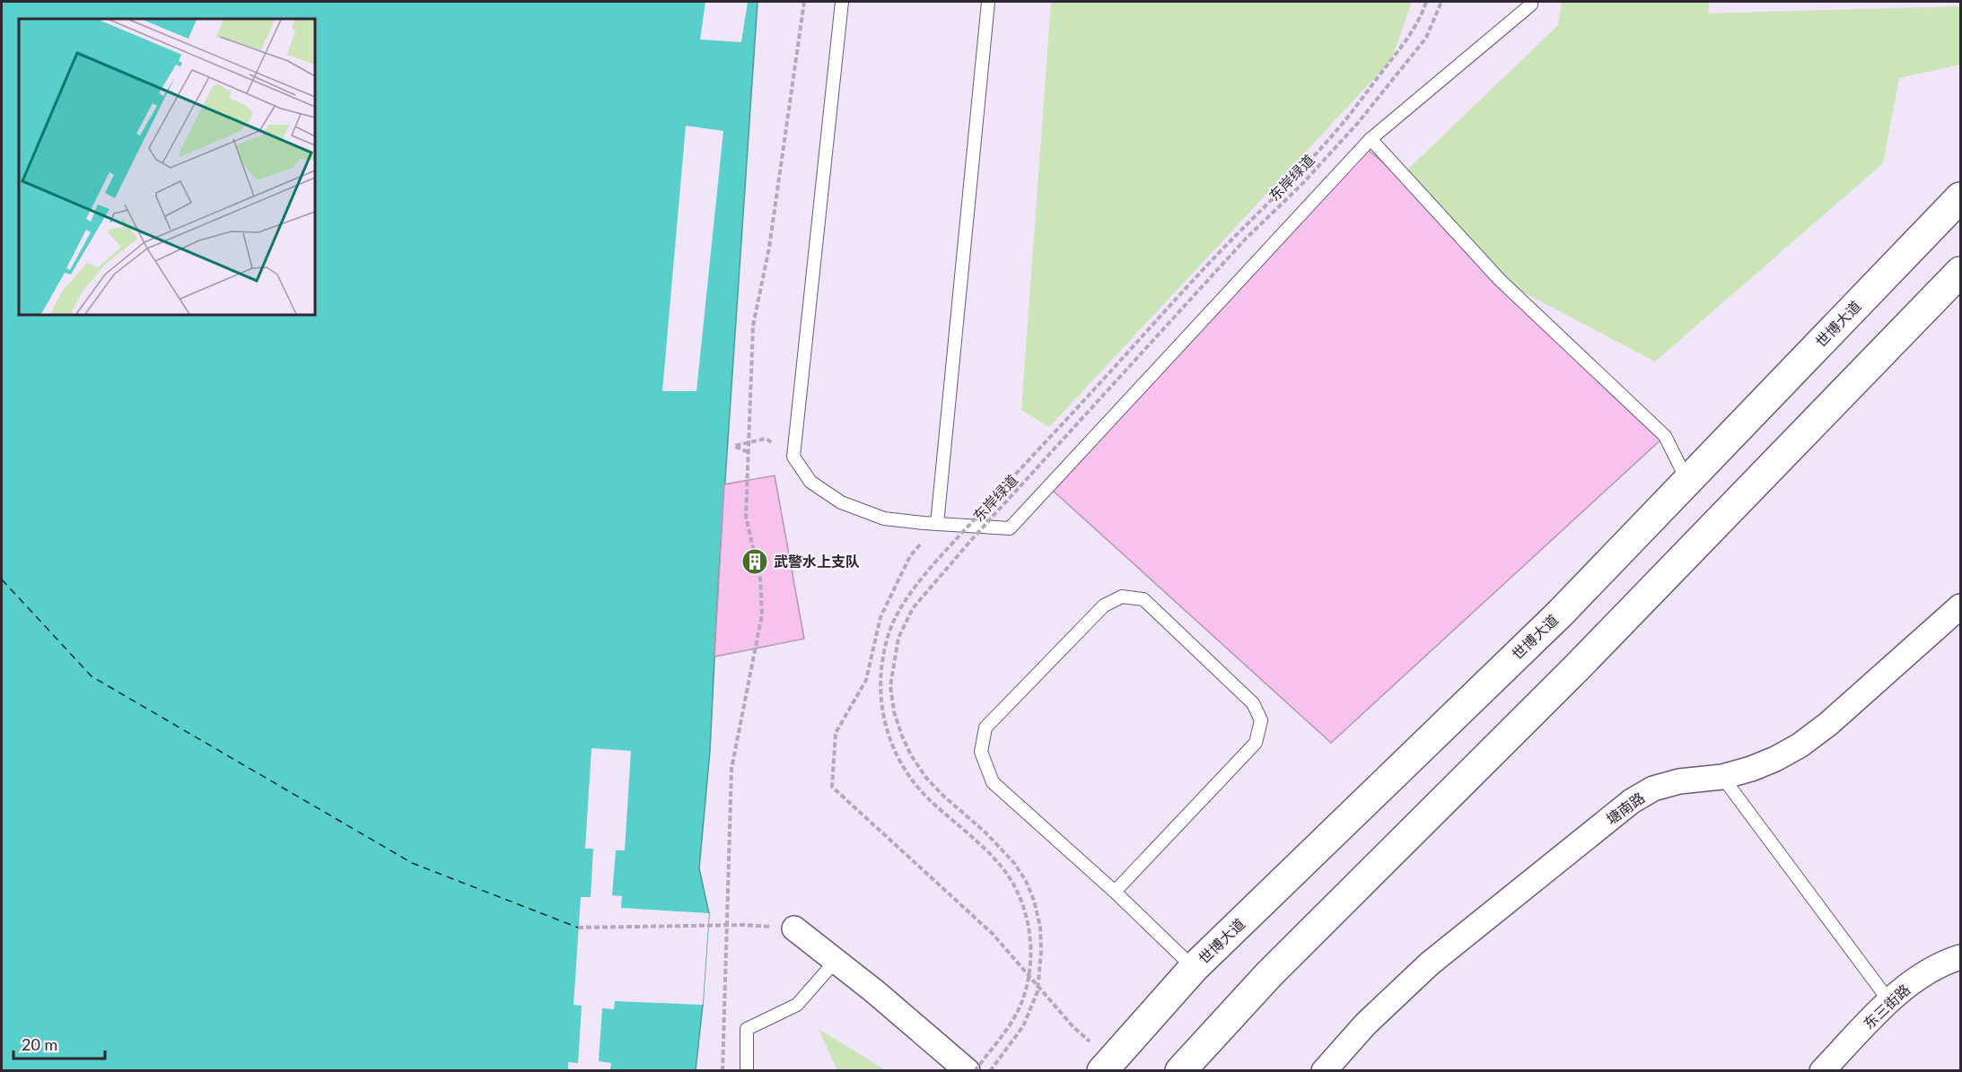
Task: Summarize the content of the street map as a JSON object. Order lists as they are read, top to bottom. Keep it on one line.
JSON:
{"streets":{"main road":["世博大道"],"street":["塘南路","东三街路"],"path":["东岸绿道"]},"places":{"building":["武警水上支队"]},"scale_bar":"20 m"}
